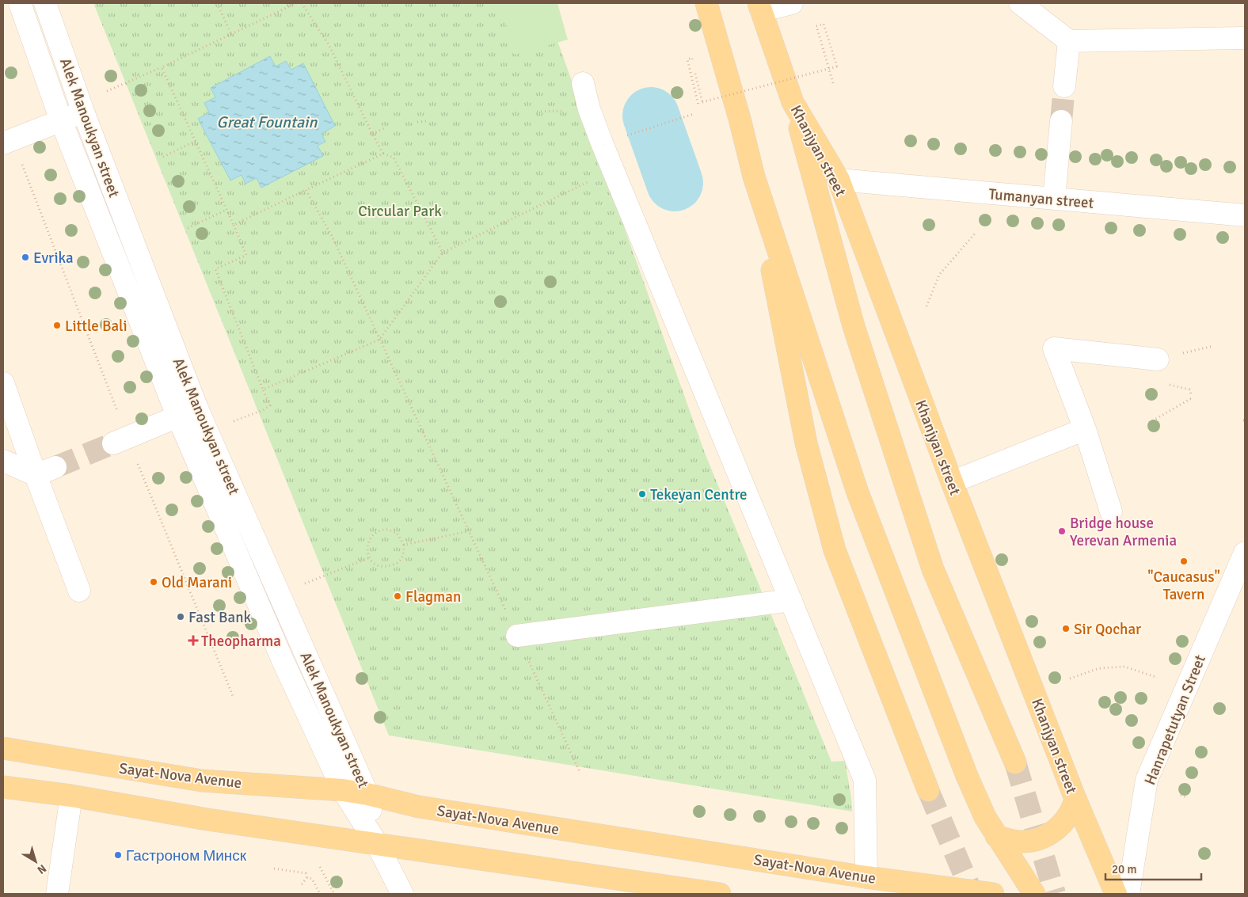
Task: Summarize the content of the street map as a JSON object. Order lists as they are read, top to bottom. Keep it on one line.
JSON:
{"streets":{"main road":["Khanjyan street","Sayat-Nova Avenue"],"street":["Alek Manoukyan street","Tumanyan street","Hanrapetutyan Street"]},"crossings":[["Alek Manoukyan street","Sayat-Nova Avenue"],["Khanjyan street","Tumanyan street"]],"water":["Great Fountain"],"parks":["Circular Park"],"places":{"other":["Evrika","Little Bali","Tekeyan Centre","Bridge house Yerevan Armenia","\"Caucasus\" Tavern","Old Marani","Flagman","Fast Bank","Sir Qochar","Гастроном Минск"],"health":["Theopharma"]},"scale_bar":"20 m","north":"bottom right"}
